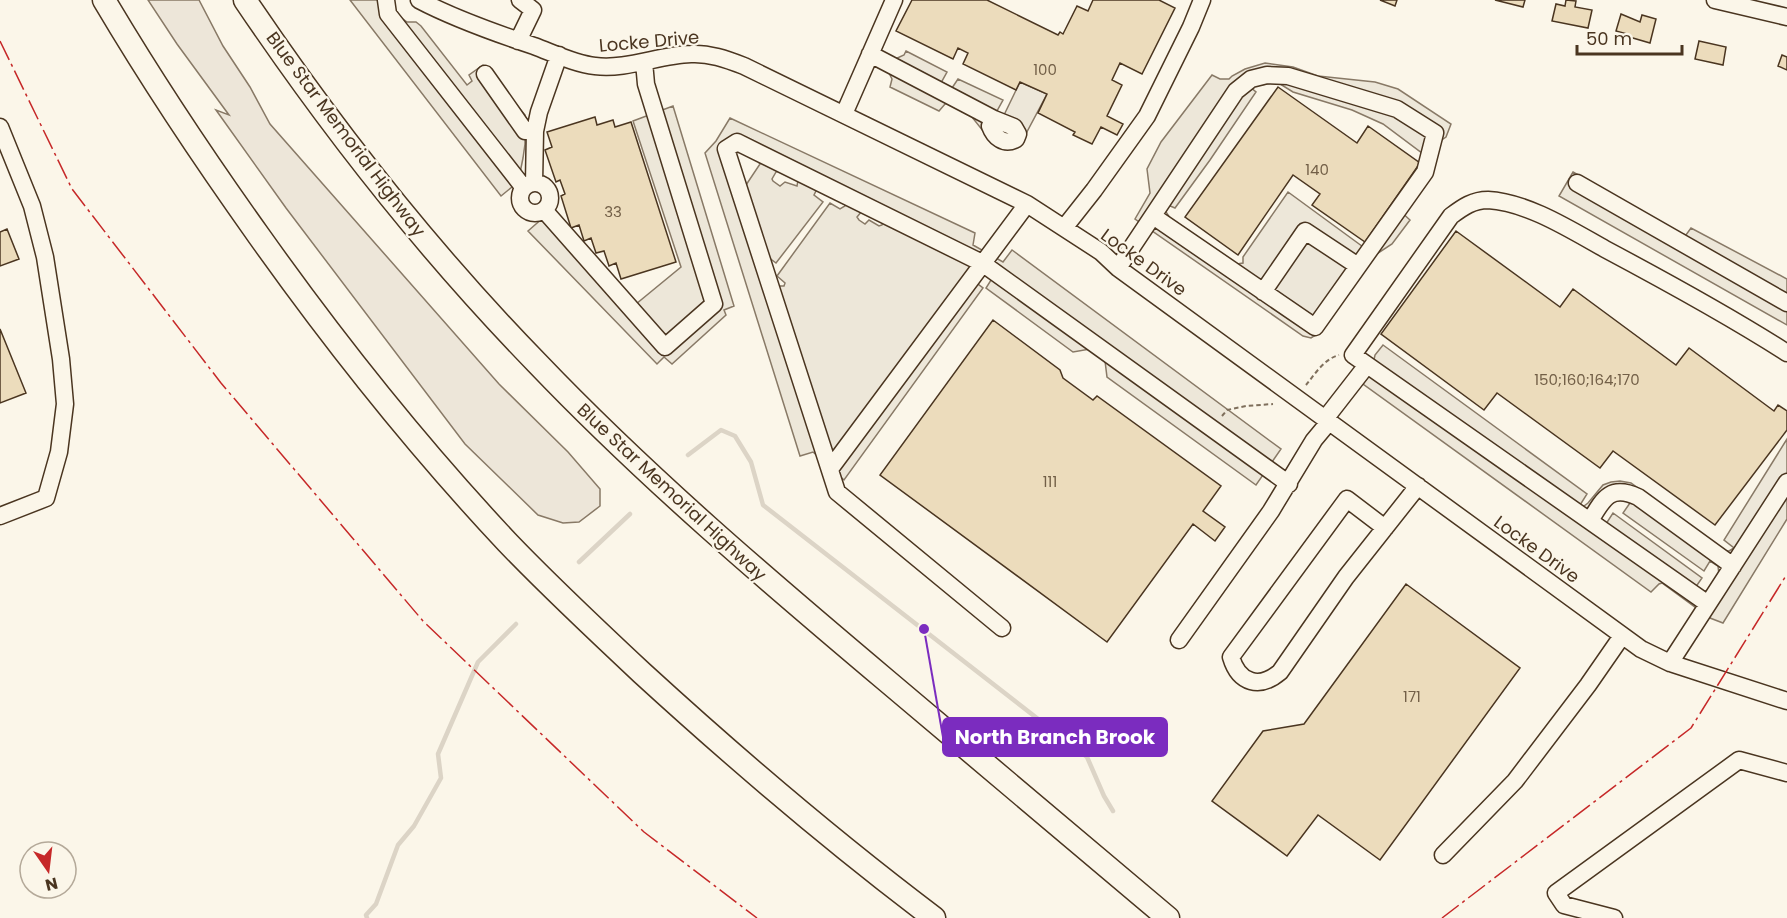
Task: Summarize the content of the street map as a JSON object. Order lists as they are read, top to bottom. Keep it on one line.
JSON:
{"streets":{"highway":["Blue Star Memorial Highway"],"street":["Locke Drive"]},"places":["North Branch Brook"],"house_numbers":["100","140","33","150;160;164;170","111","171"],"scale_bar":"50 m","north":"bottom"}
